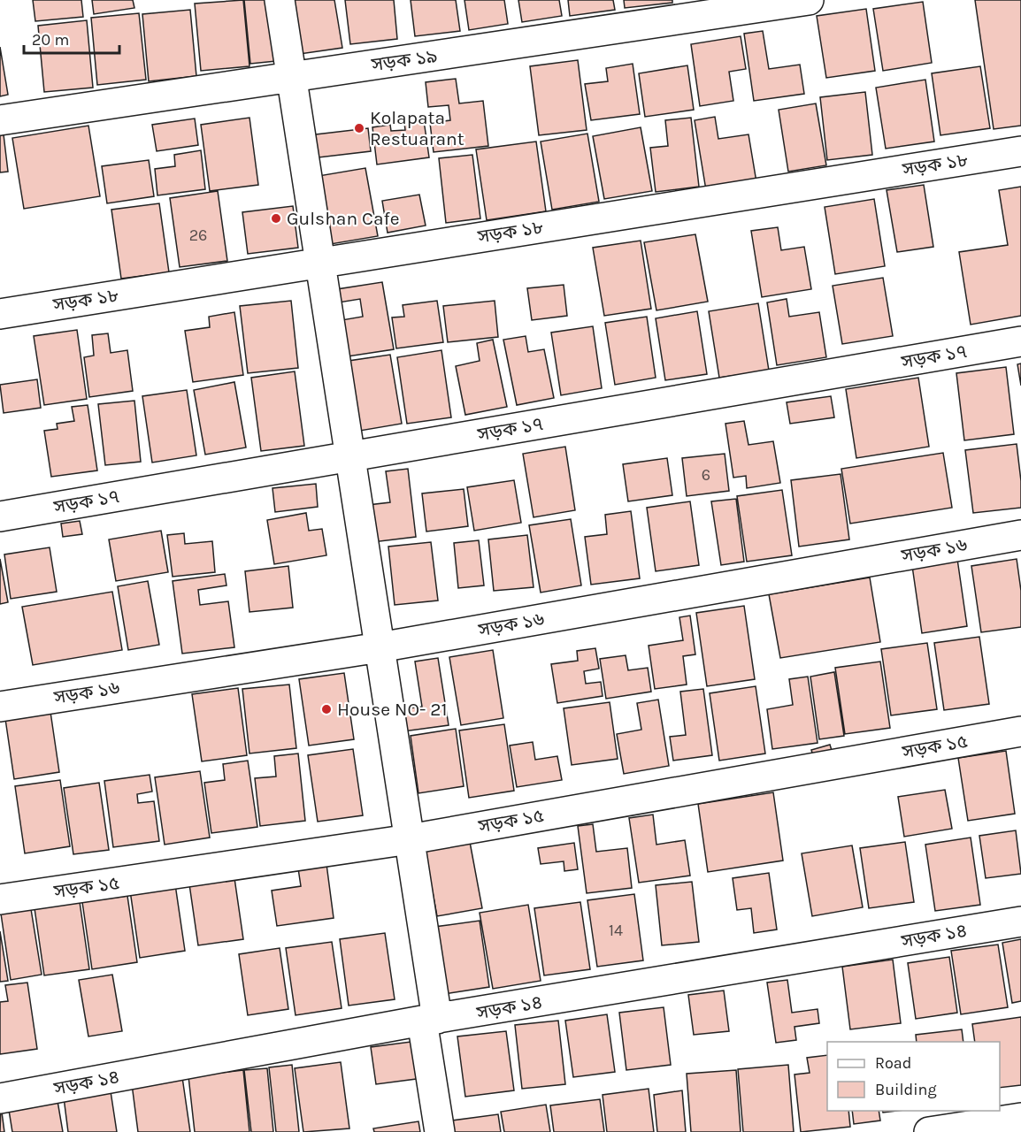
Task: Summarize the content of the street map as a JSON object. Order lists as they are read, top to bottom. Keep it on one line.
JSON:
{"streets":{"street":["সড়ক ১৯","সড়ক ১৮","সড়ক ১৭","সড়ক ১৬","সড়ক ১৫","সড়ক ১৪"]},"places":["Kolapata Restuarant","Gulshan Cafe","House NO- 21"],"house_numbers":["26","6","14"],"legend":["Road","Building"],"scale_bar":"20 m"}
